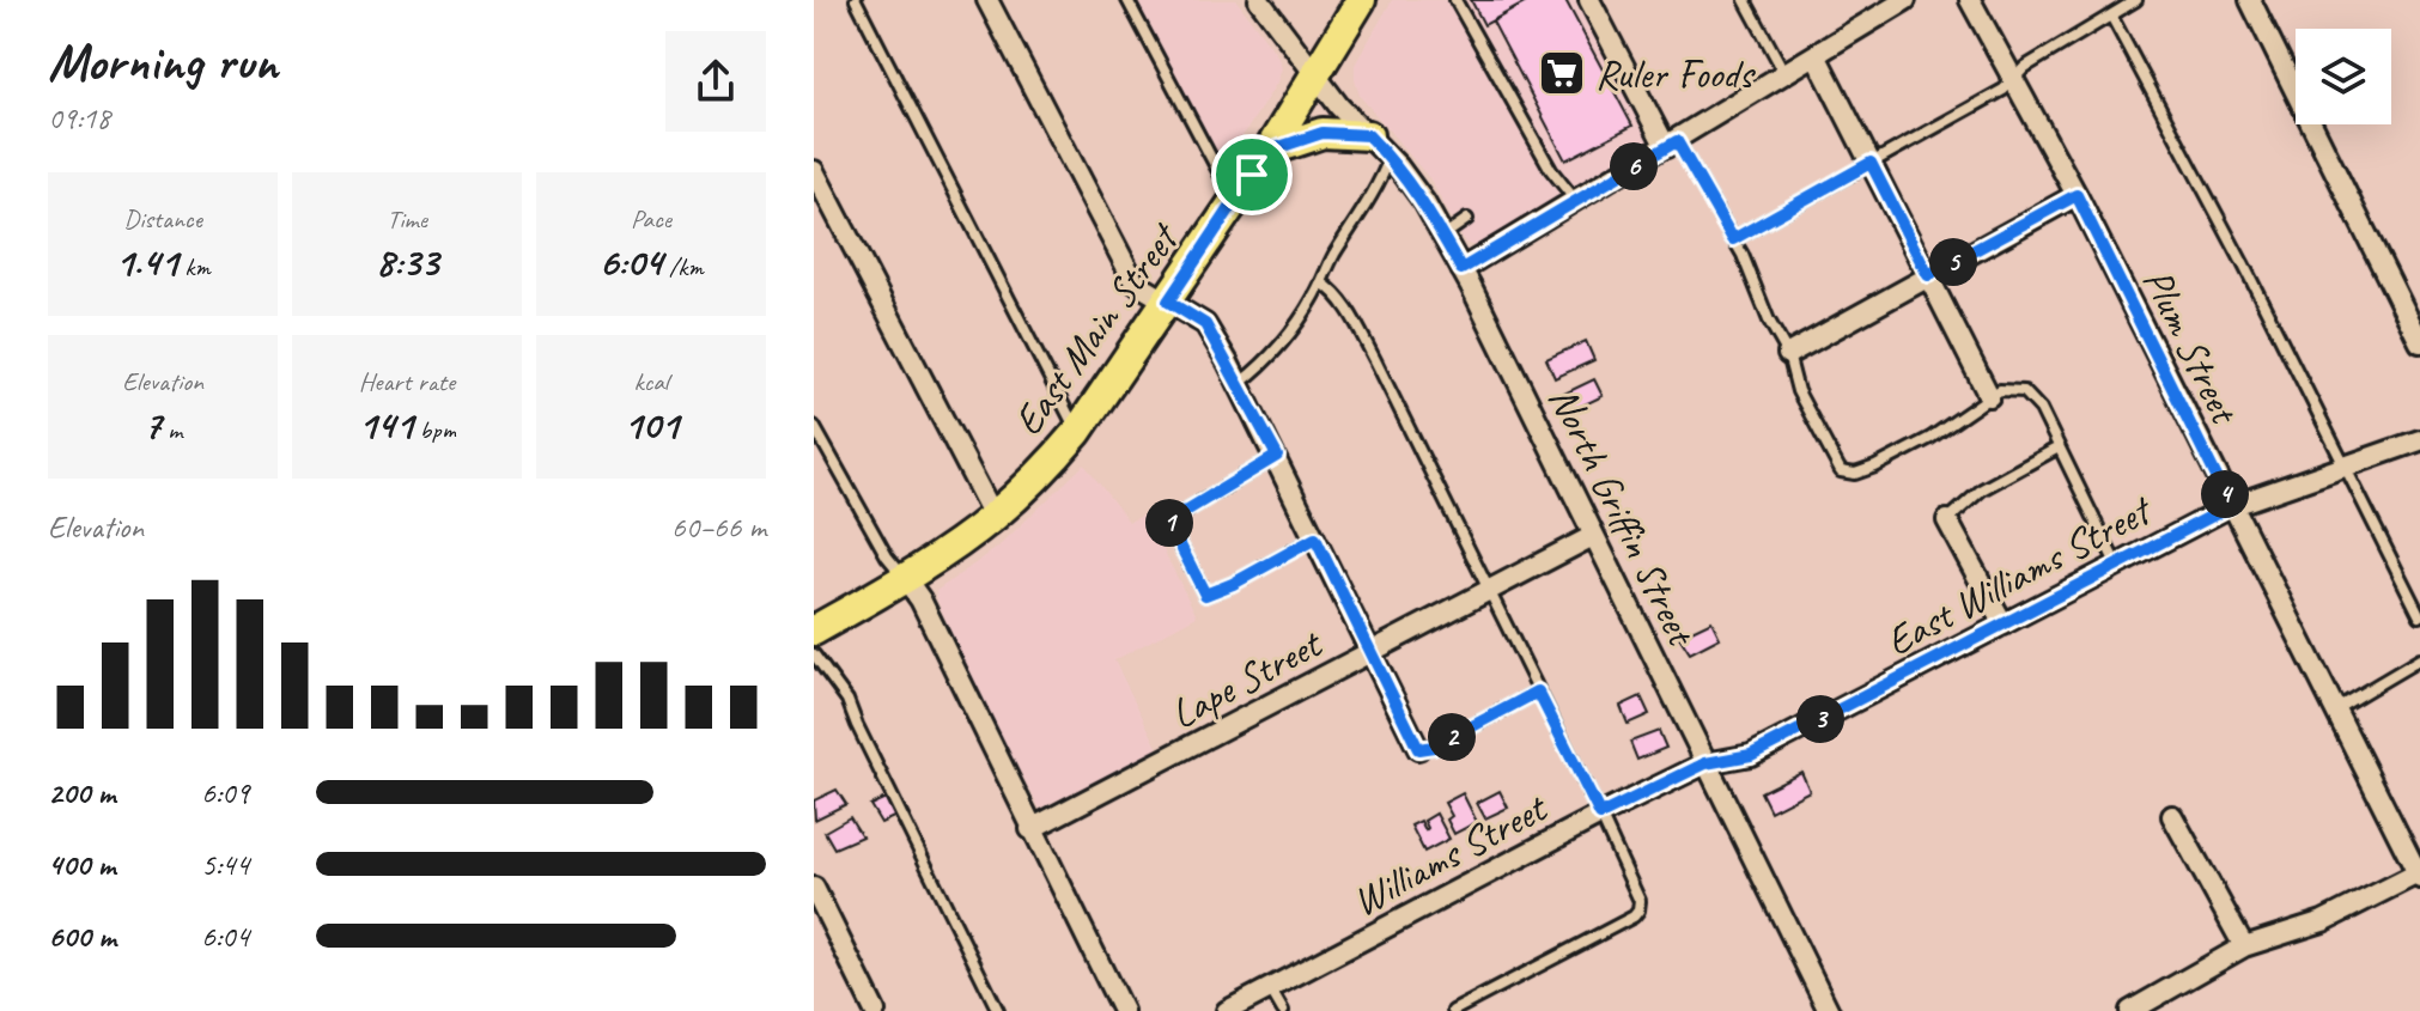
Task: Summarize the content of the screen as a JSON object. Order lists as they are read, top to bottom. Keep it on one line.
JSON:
{"streets":{"main road":["East Main Street"],"street":["Plum Street","North Griffin Street","East Williams Street","Lape Street","Williams Street"]},"crossings":[["East Main Street","North Griffin Street"],["Plum Street","East Williams Street"],["North Griffin Street","East Williams Street"],["North Griffin Street","Lape Street"],["North Griffin Street","Williams Street"],["East Williams Street","Williams Street"]],"places":{"supermarket":["Ruler Foods"]},"page":{"heading":["Morning run","09:18"],"pins":["6","5","4","1","3","2"],"stats":[["Distance","1.41 km"],["Time","8:33"],["Pace","6:04 /km"],["Elevation","7 m"],["Heart rate","141 bpm"],["kcal","101"]],"chart":["Elevation","60–66 m"],"list":[{"name":"200 m","note":"6:09"},{"name":"400 m","note":"5:44"},{"name":"600 m","note":"6:04"}]}}
